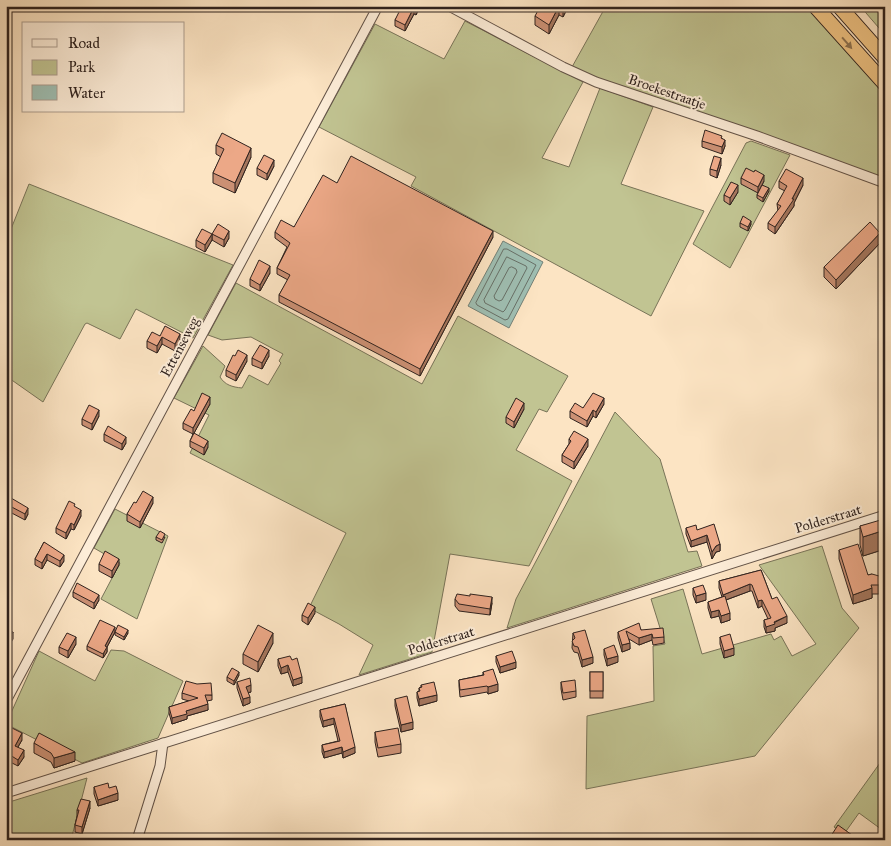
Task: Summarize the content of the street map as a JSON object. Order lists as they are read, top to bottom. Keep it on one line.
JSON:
{"streets":{"street":["Broekestraatje","Ettenseweg","Polderstraat"]},"legend":["Road","Park","Water"]}
